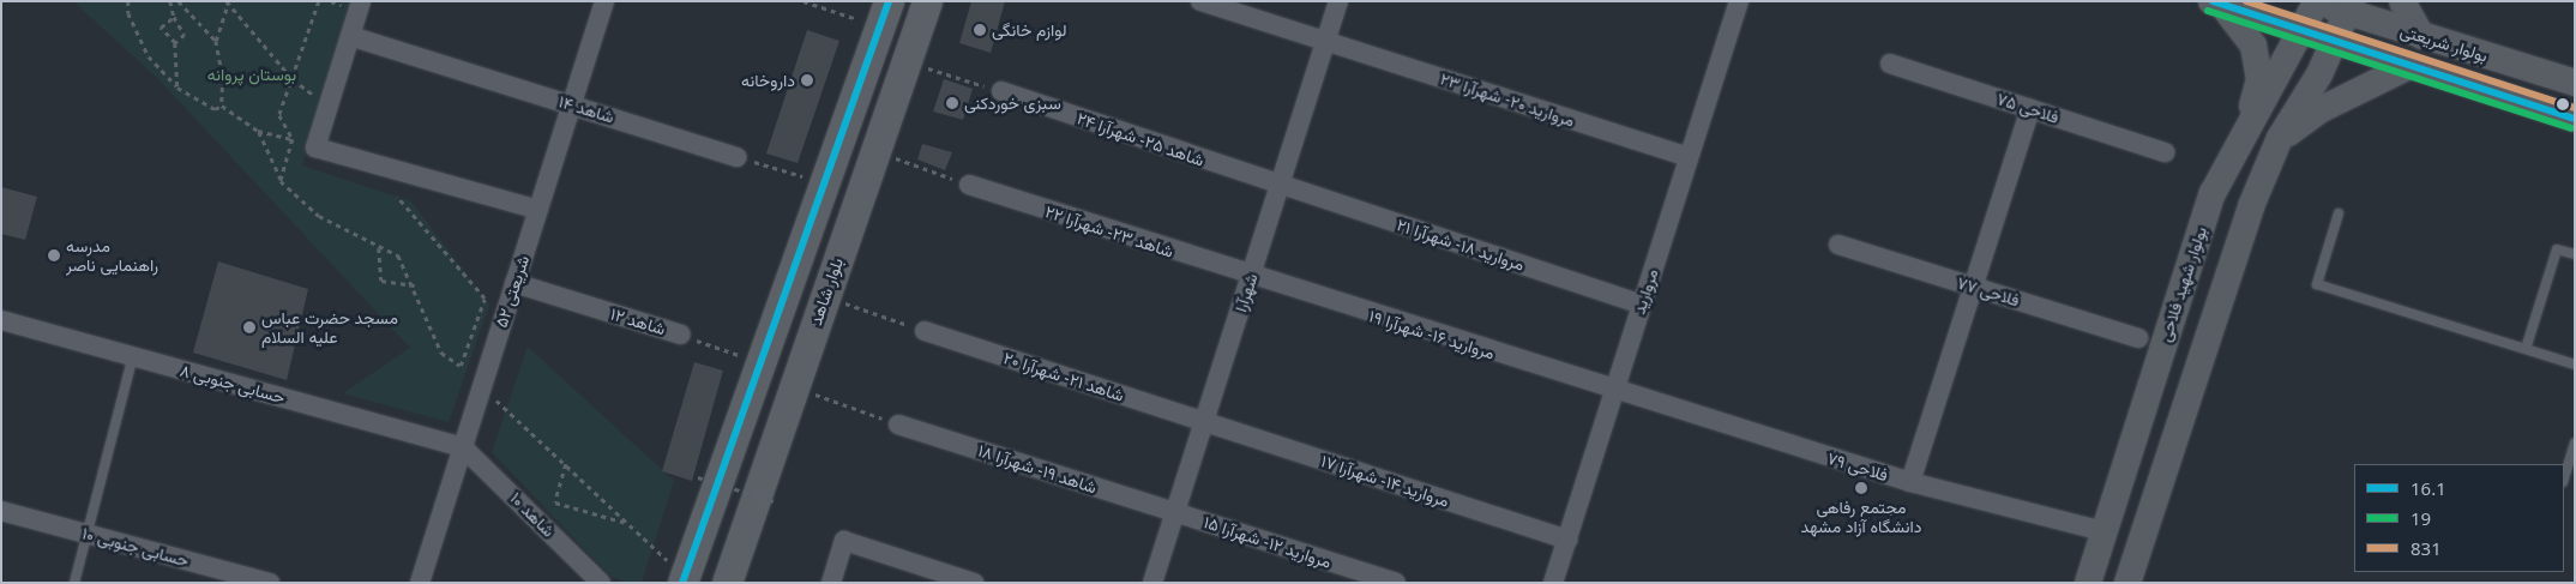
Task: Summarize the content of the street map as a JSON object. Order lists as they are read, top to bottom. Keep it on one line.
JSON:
{"streets":{"main road":["بولوار شریعتی","بولوار شهید فلاحی","بلوار شاهد"],"street":["مروارید ۲۰- شهرآرا ۲۳","فلاحی ۷۵","شاهد ۱۴","شاهد ۲۵- شهرآرا ۲۴","شاهد ۲۳- شهرآرا ۲۲","مروارید ۱۸- شهرآرا ۲۱","شریعتی ۵۲","مروارید","فلاحی ۷۷","شهرآرا","شاهد ۱۲","مروارید ۱۶- شهرآرا ۱۹","شاهد ۲۱- شهرآرا ۲۰","حسابی جنوبی ۸","فلاحی ۷۹","شاهد ۱۹- شهرآرا ۱۸","مروارید ۱۴- شهرآرا ۱۷","شاهد ۱۰","مروارید ۱۲- شهرآرا ۱۵","حسابی جنوبی ۱۰"]},"crossings":[["بولوار شریعتی","بولوار شهید فلاحی"],["مروارید ۲۰- شهرآرا ۲۳","مروارید"],["مروارید ۲۰- شهرآرا ۲۳","شهرآرا"],["شاهد ۱۴","شریعتی ۵۲"],["شاهد ۲۵- شهرآرا ۲۴","مروارید ۱۸- شهرآرا ۲۱"],["شاهد ۲۵- شهرآرا ۲۴","شهرآرا"],["شاهد ۲۳- شهرآرا ۲۲","شهرآرا"],["شاهد ۲۳- شهرآرا ۲۲","مروارید ۱۶- شهرآرا ۱۹"],["مروارید ۱۸- شهرآرا ۲۱","مروارید"],["مروارید ۱۸- شهرآرا ۲۱","شهرآرا"],["بولوار شهید فلاحی","فلاحی ۷۹"],["شریعتی ۵۲","شاهد ۱۲"],["شریعتی ۵۲","حسابی جنوبی ۸"],["شریعتی ۵۲","شاهد ۱۰"],["مروارید","مروارید ۱۶- شهرآرا ۱۹"],["مروارید","فلاحی ۷۹"],["مروارید","مروارید ۱۴- شهرآرا ۱۷"],["شهرآرا","مروارید ۱۶- شهرآرا ۱۹"],["شهرآرا","شاهد ۲۱- شهرآرا ۲۰"],["شهرآرا","شاهد ۱۹- شهرآرا ۱۸"],["شهرآرا","مروارید ۱۴- شهرآرا ۱۷"],["شهرآرا","مروارید ۱۲- شهرآرا ۱۵"],["مروارید ۱۶- شهرآرا ۱۹","فلاحی ۷۹"],["شاهد ۲۱- شهرآرا ۲۰","مروارید ۱۴- شهرآرا ۱۷"],["حسابی جنوبی ۸","شاهد ۱۰"],["شاهد ۱۹- شهرآرا ۱۸","مروارید ۱۲- شهرآرا ۱۵"]],"parks":["بوستان پروانه"],"places":["لوازم خانگی","داروخانه","سبزی خوردکنی","مدرسه راهنمایی ناصر","مسجد حضرت عباس علیه السلام","مجتمع رفاهی دانشگاه آزاد مشهد"],"lines":["transit line 16.1","transit line 831","transit line 19"],"legend":["16.1","19","831"]}
